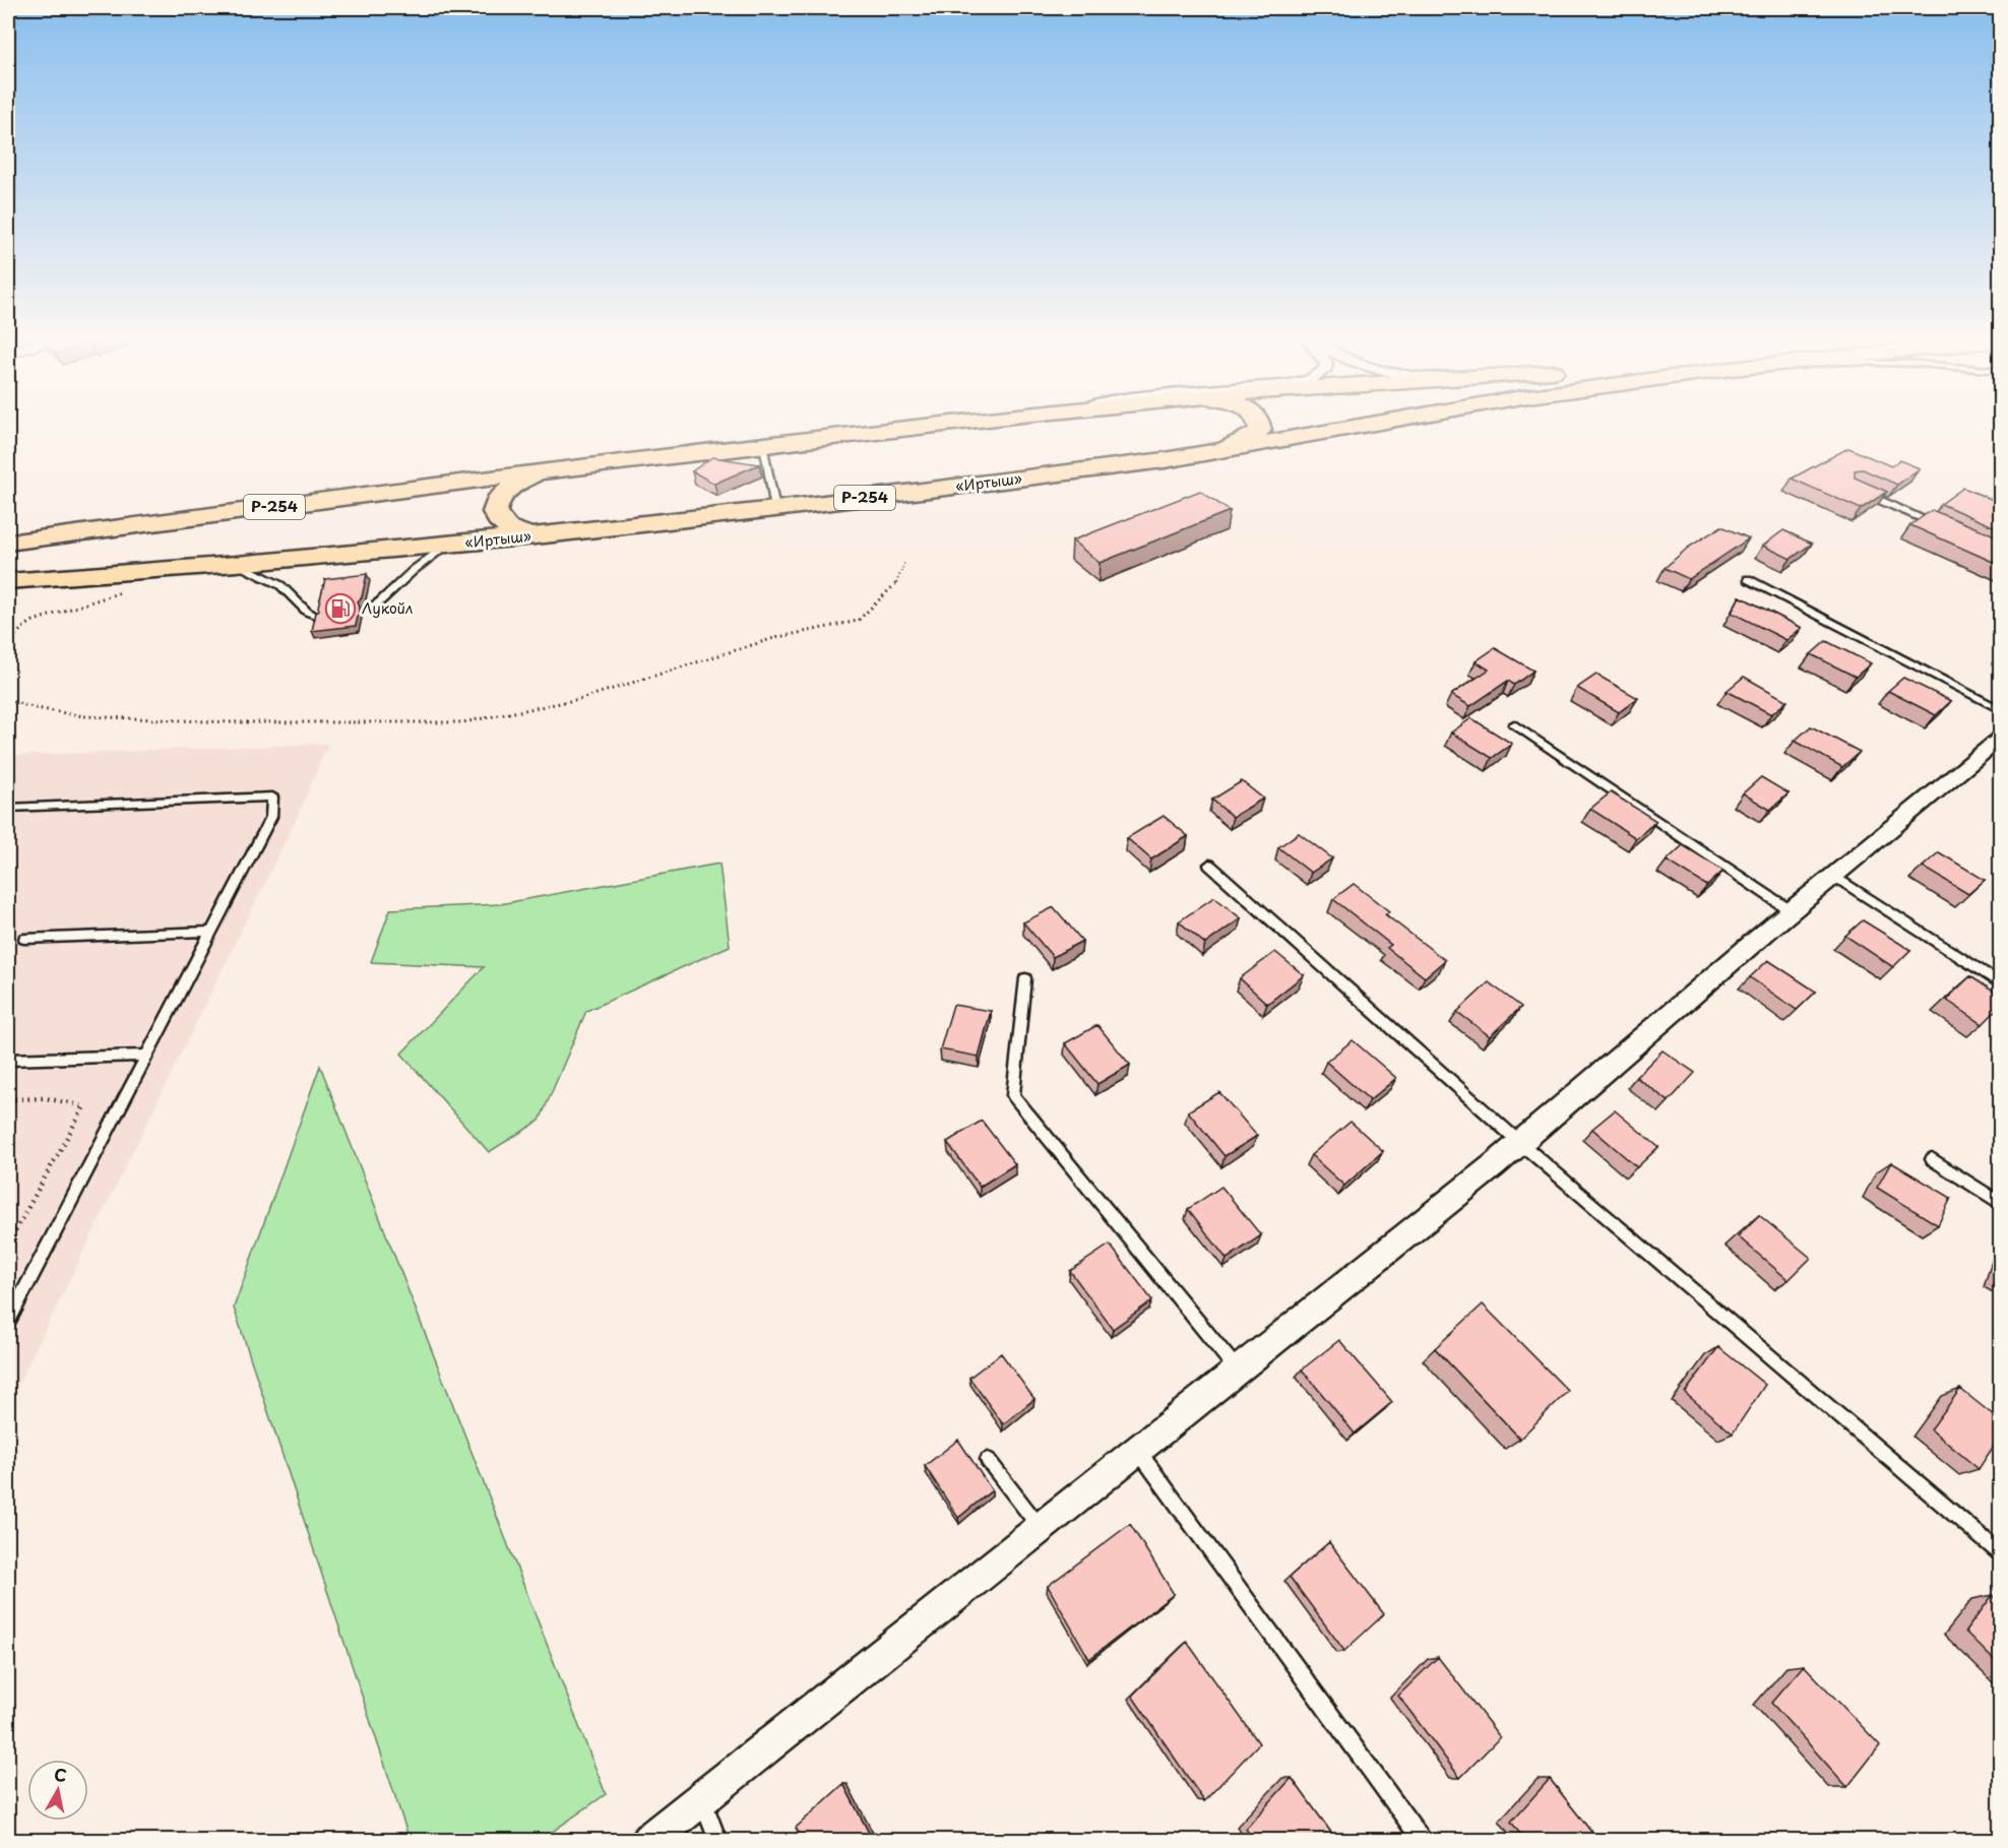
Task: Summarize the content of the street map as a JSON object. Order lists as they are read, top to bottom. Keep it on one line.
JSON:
{"streets":{"highway":["«Иртыш»","Р-254"]},"places":{"fuel station":["Лукойл"]},"north":"top"}
